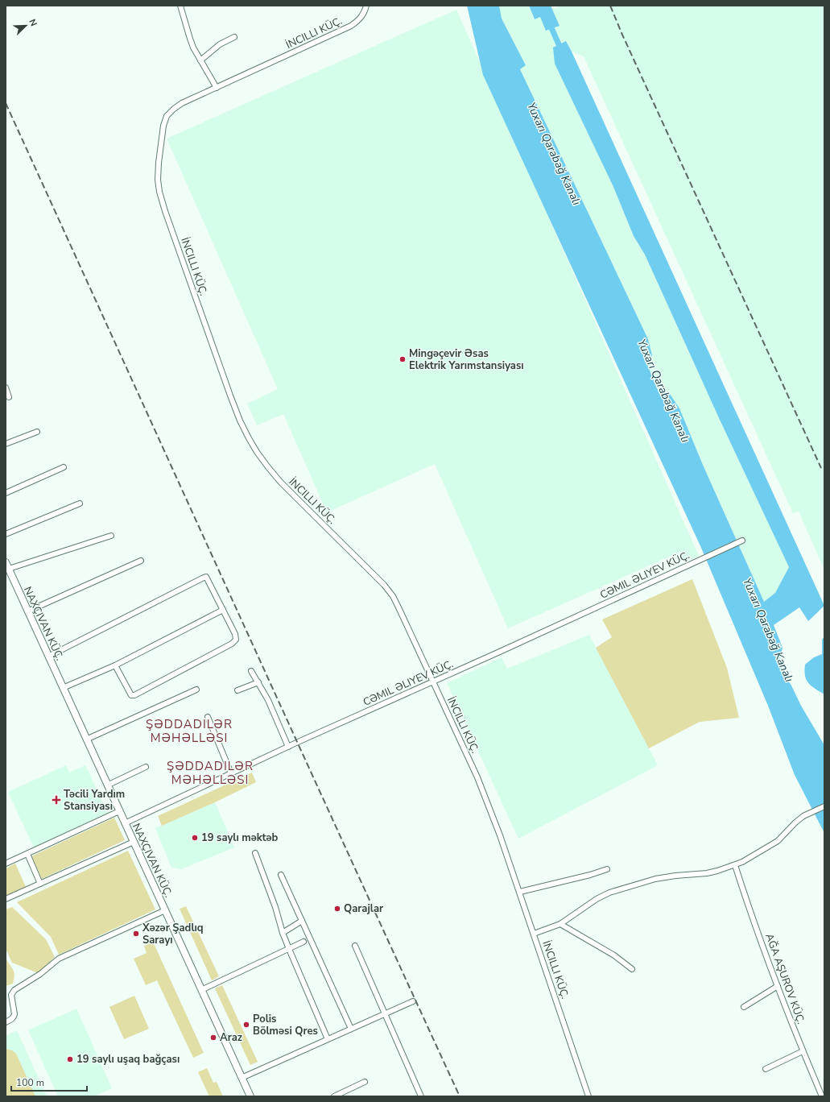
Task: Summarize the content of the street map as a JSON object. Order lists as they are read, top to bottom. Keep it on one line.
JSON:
{"streets":{"street":["İNCILLI KÜÇ.","CƏMIL ƏLIYEV KÜÇ.","AĞA AŞUROV KÜÇ."]},"crossings":[["İNCILLI KÜÇ.","CƏMIL ƏLIYEV KÜÇ."]],"districts":["ŞƏDDADILƏR MƏHƏLLƏSI","ŞƏDDADILƏR MƏHƏLLƏSI"],"water":["Yuxarı Qarabağ Kanalı"],"places":{"other":["Mingəçevir Əsas Elektrik Yarımstansiyası","19 saylı məktəb","Qarajlar","Xəzər Şadlıq Sarayı","Polis Bölməsi Qres","Araz","19 saylı uşaq bağçası"],"health":["Təcili Yardım Stansiyası"]},"scale_bar":"100 m","north":"top right"}
